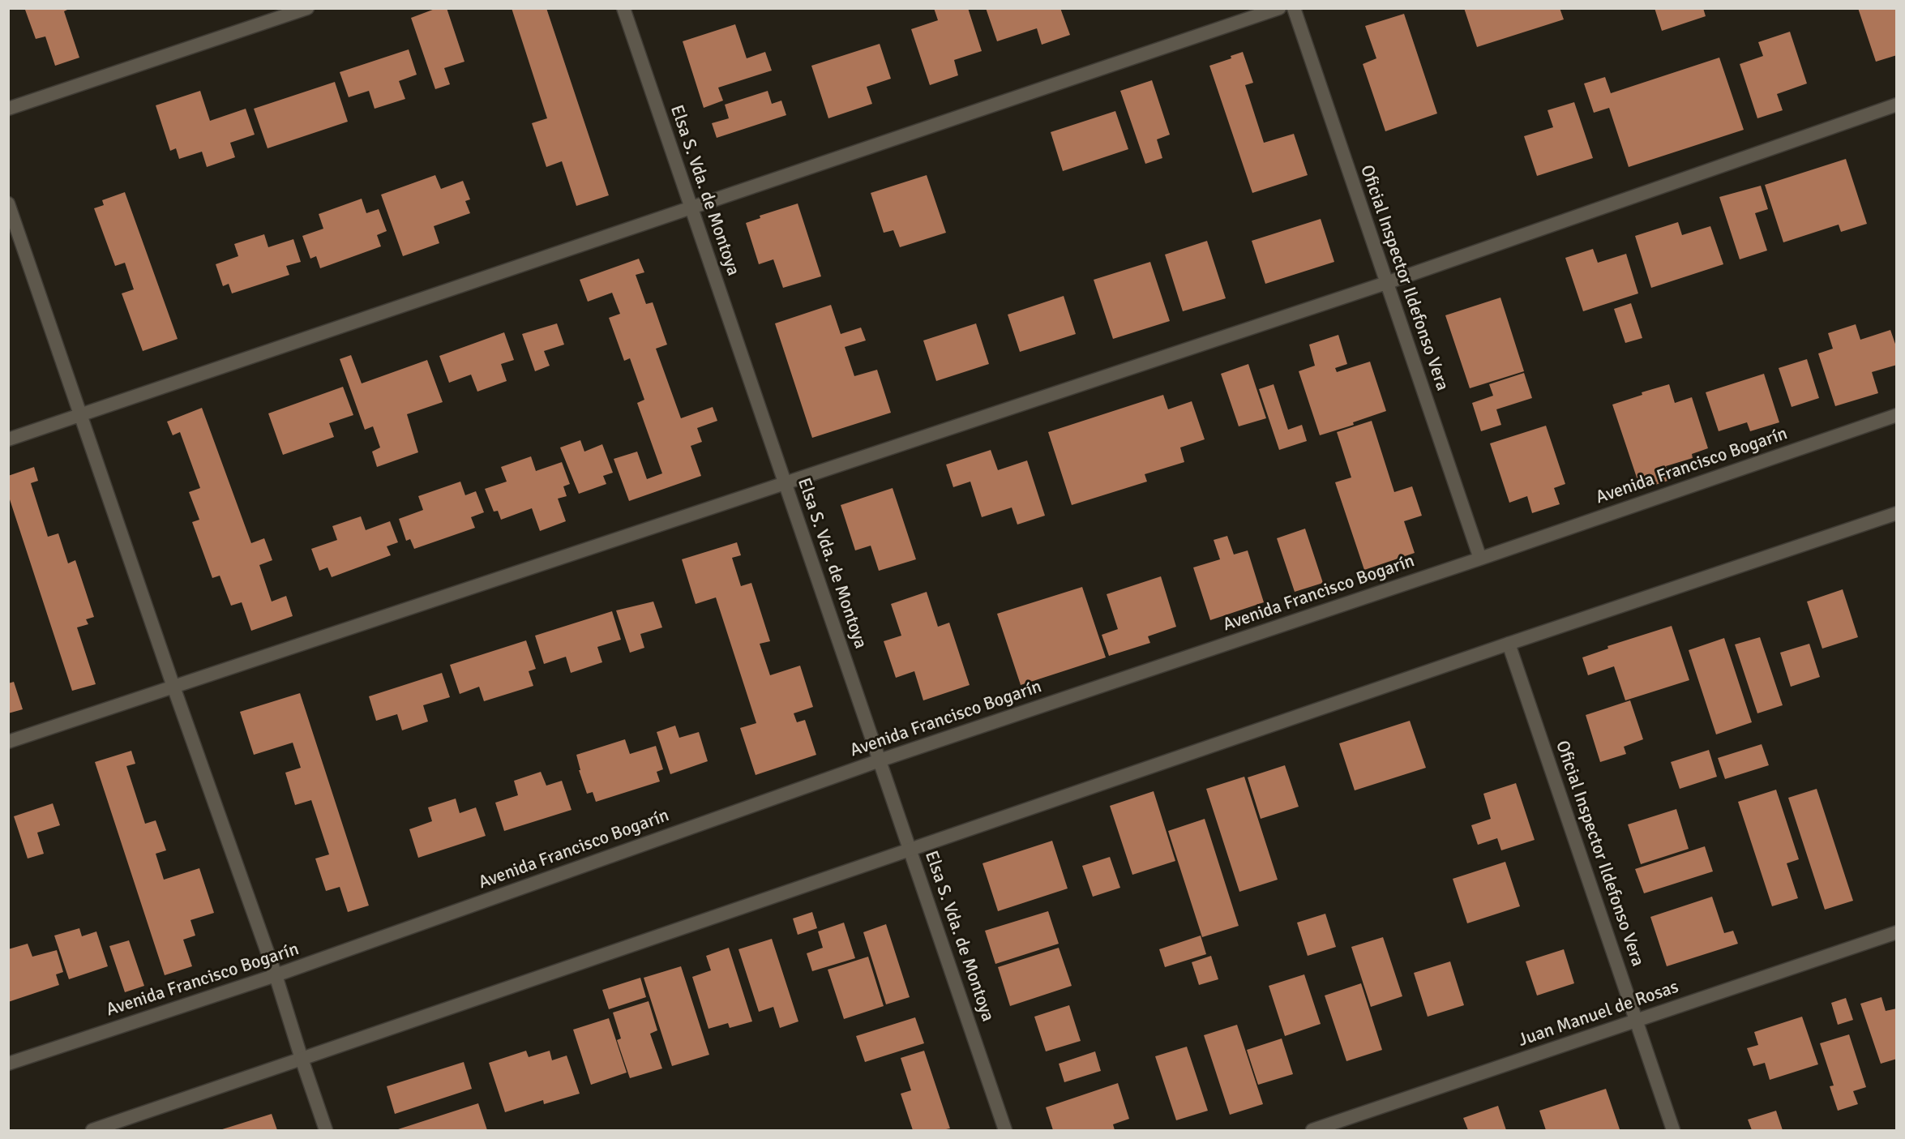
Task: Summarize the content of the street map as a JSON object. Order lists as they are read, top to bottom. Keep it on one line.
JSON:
{"streets":{"street":["Elsa S. Vda. de Montoya","Oficial Inspector Ildefonso Vera","Avenida Francisco Bogarín","Juan Manuel de Rosas"]},"crossings":[["Elsa S. Vda. de Montoya","Avenida Francisco Bogarín"],["Oficial Inspector Ildefonso Vera","Avenida Francisco Bogarín"],["Oficial Inspector Ildefonso Vera","Juan Manuel de Rosas"]]}
